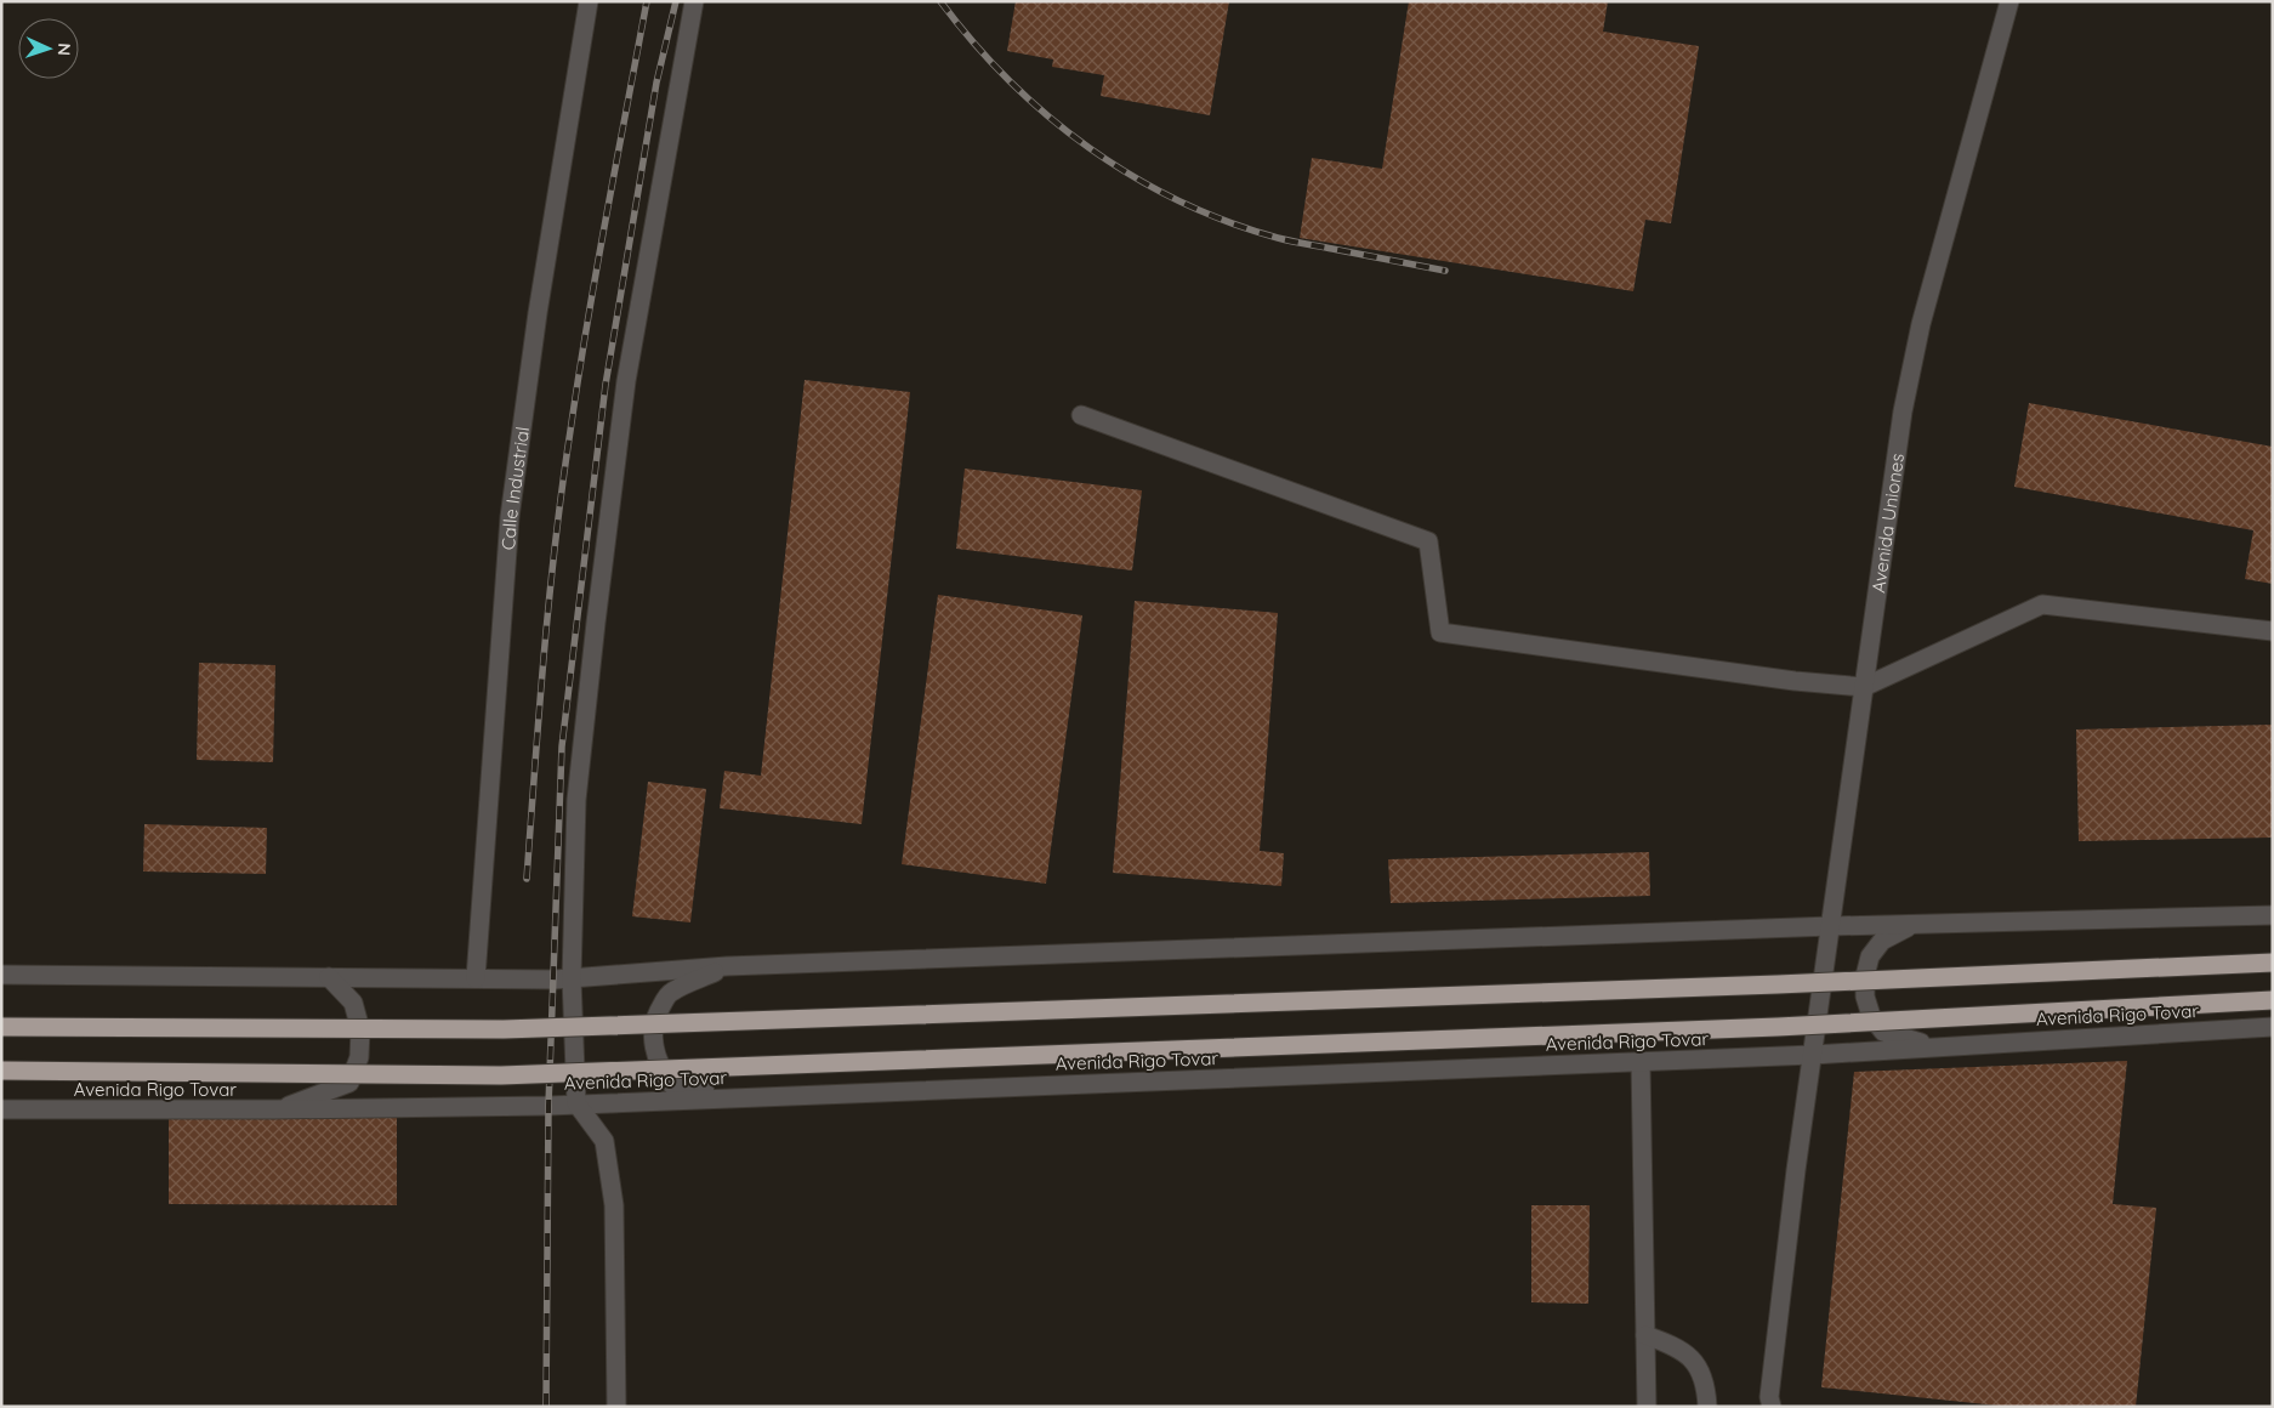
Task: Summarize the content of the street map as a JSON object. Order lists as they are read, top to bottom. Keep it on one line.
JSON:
{"streets":{"highway":["Avenida Rigo Tovar"],"street":["Calle Industrial","Avenida Uniones"]},"crossings":[["Avenida Uniones","Avenida Rigo Tovar"]],"north":"right"}
